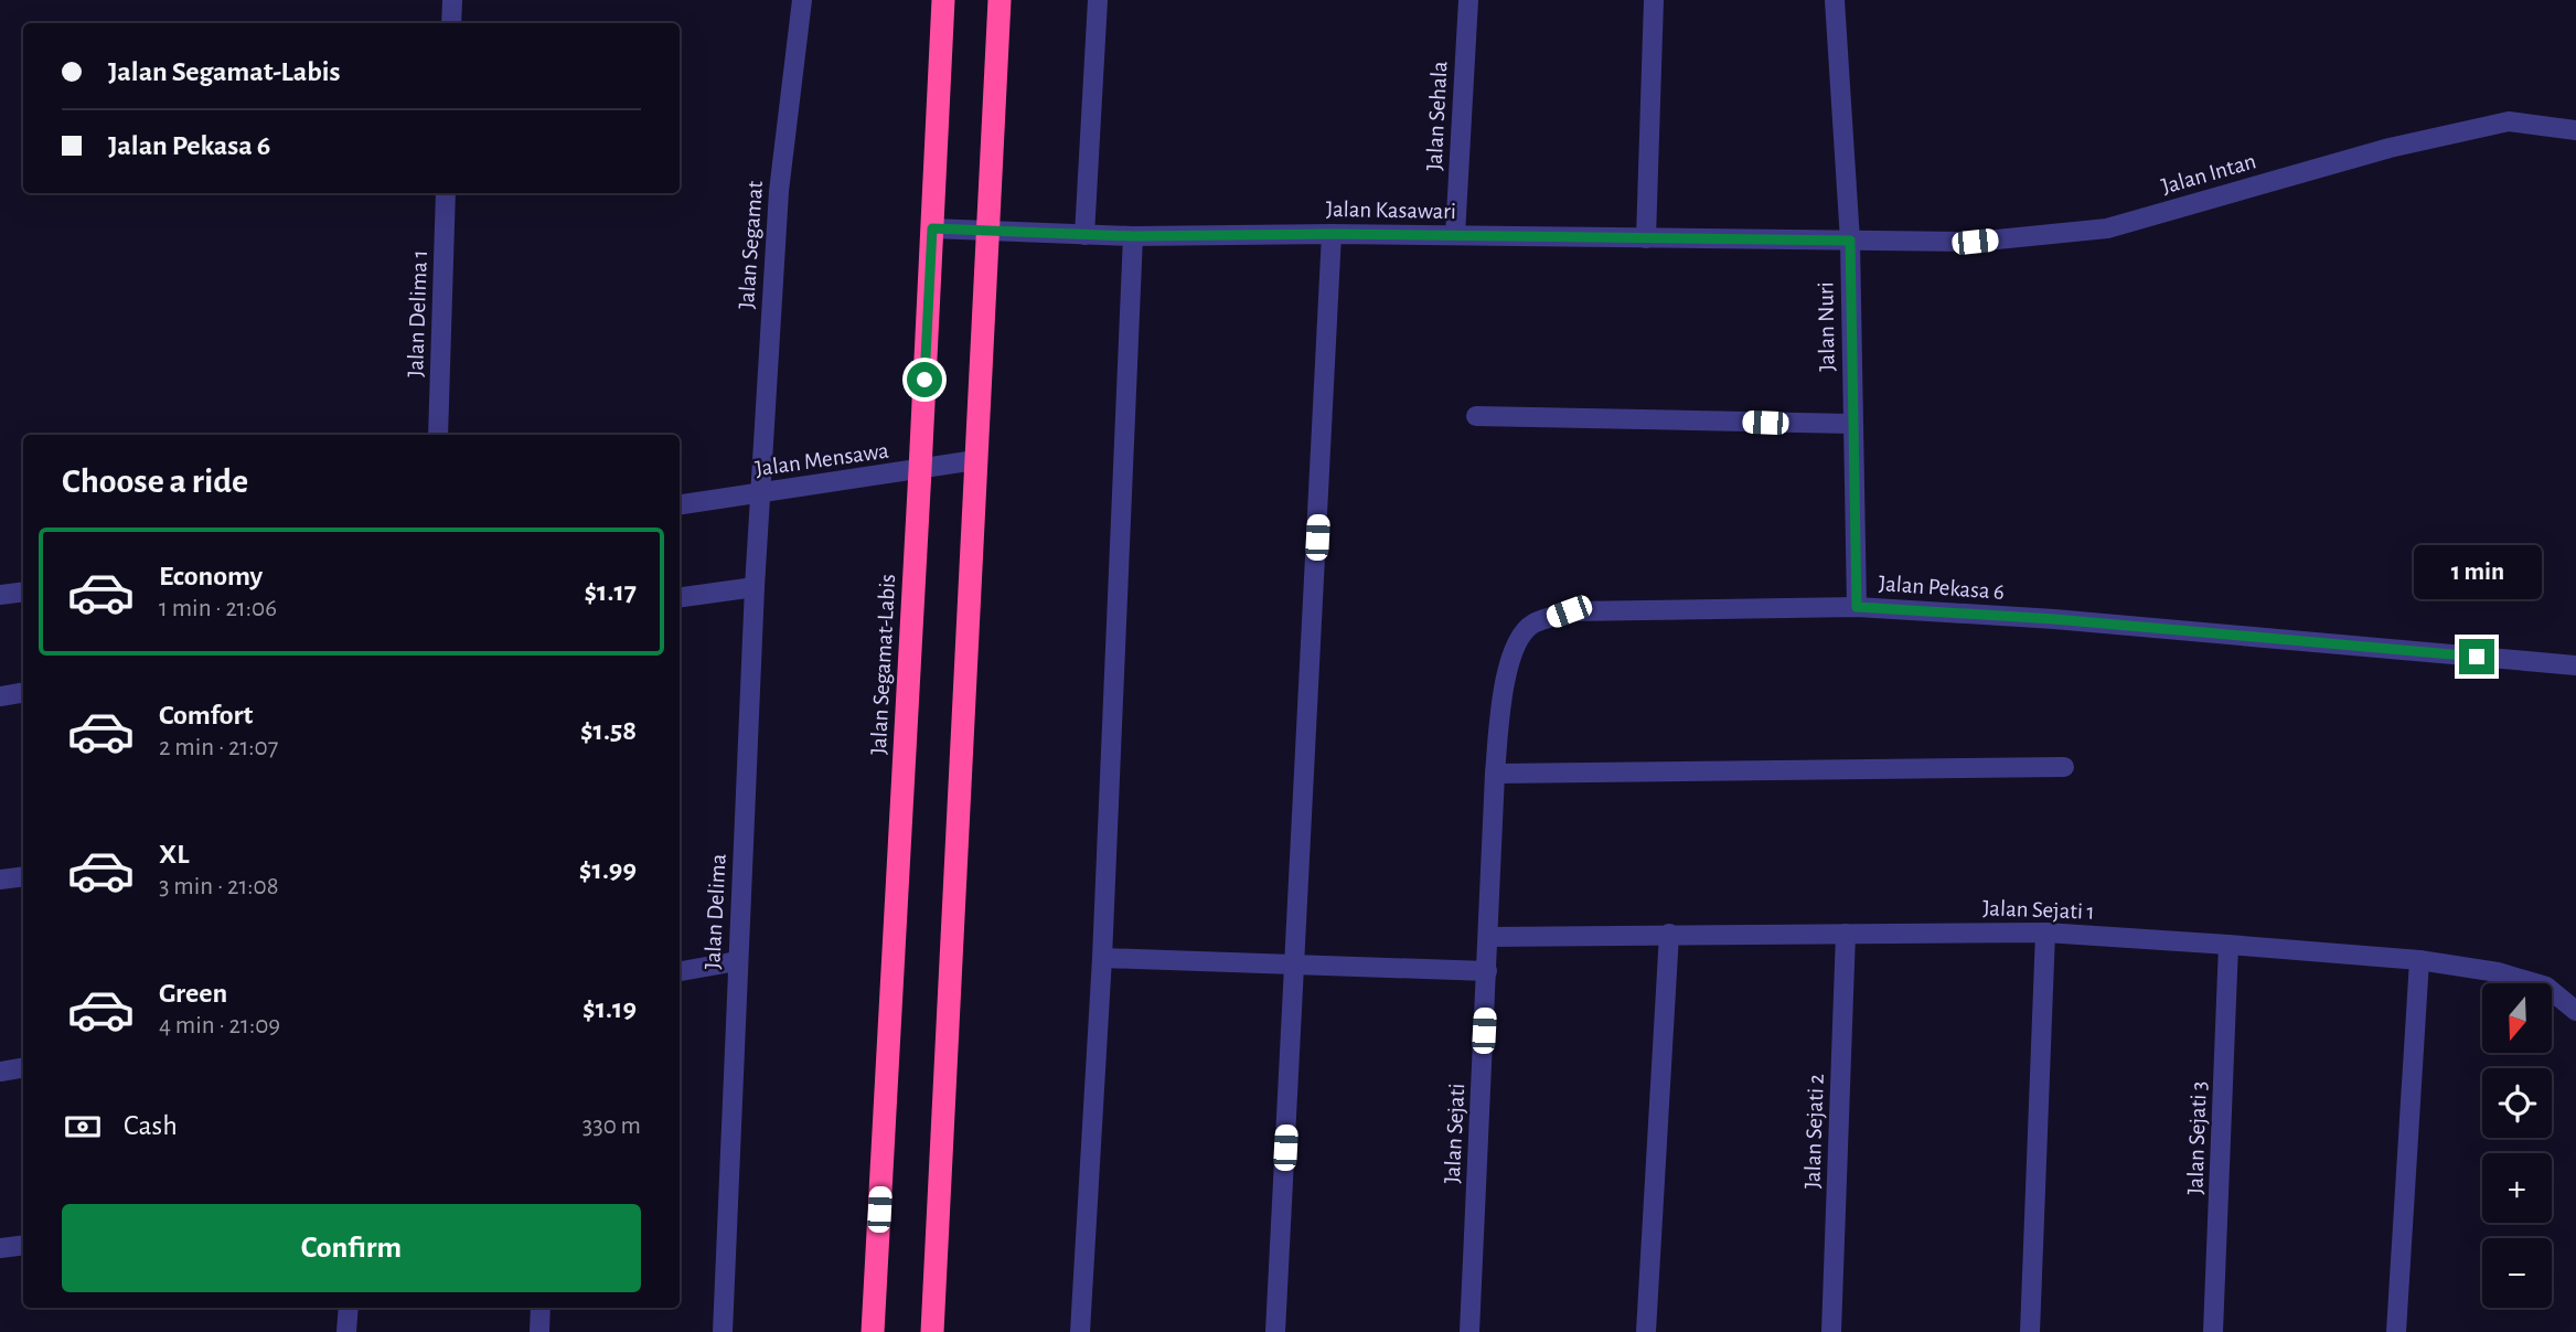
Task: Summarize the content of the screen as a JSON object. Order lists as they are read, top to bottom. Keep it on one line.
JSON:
{"streets":{"highway":["Jalan Segamat-Labis"],"street":["Jalan Sehala","Jalan Intan","Jalan Kasawari","Jalan Segamat","Jalan Delima 1","Jalan Nuri","Jalan Mensawa","Jalan Pekasa 6","Jalan Sejati 1","Jalan Delima","Jalan Sejati 2","Jalan Sejati","Jalan Sejati 3"]},"crossings":[["Jalan Sehala","Jalan Kasawari"],["Jalan Intan","Jalan Kasawari"],["Jalan Intan","Jalan Nuri"],["Jalan Kasawari","Jalan Nuri"],["Jalan Kasawari","Jalan Segamat-Labis"],["Jalan Segamat","Jalan Mensawa"],["Jalan Segamat","Jalan Delima"],["Jalan Nuri","Jalan Pekasa 6"],["Jalan Mensawa","Jalan Segamat-Labis"],["Jalan Mensawa","Jalan Delima"],["Jalan Pekasa 6","Jalan Sejati 1"],["Jalan Pekasa 6","Jalan Sejati"],["Jalan Sejati 1","Jalan Sejati 2"],["Jalan Sejati 1","Jalan Sejati"],["Jalan Sejati 1","Jalan Sejati 3"]],"north":"bottom","page":{"banner":["Jalan Segamat-Labis","Jalan Pekasa 6"],"heading":"Choose a ride","list":[{"name":"Economy","note":"1 min · 21:06","value":"$1.17"},{"name":"Comfort","note":"2 min · 21:07","value":"$1.58"},{"name":"XL","note":"3 min · 21:08","value":"$1.99"},{"name":"Green","note":"4 min · 21:09","value":"$1.19"}],"bubble":"1 min","map_buttons":["+","−"],"pay":["Cash","330 m"],"buttons":"Confirm"}}
